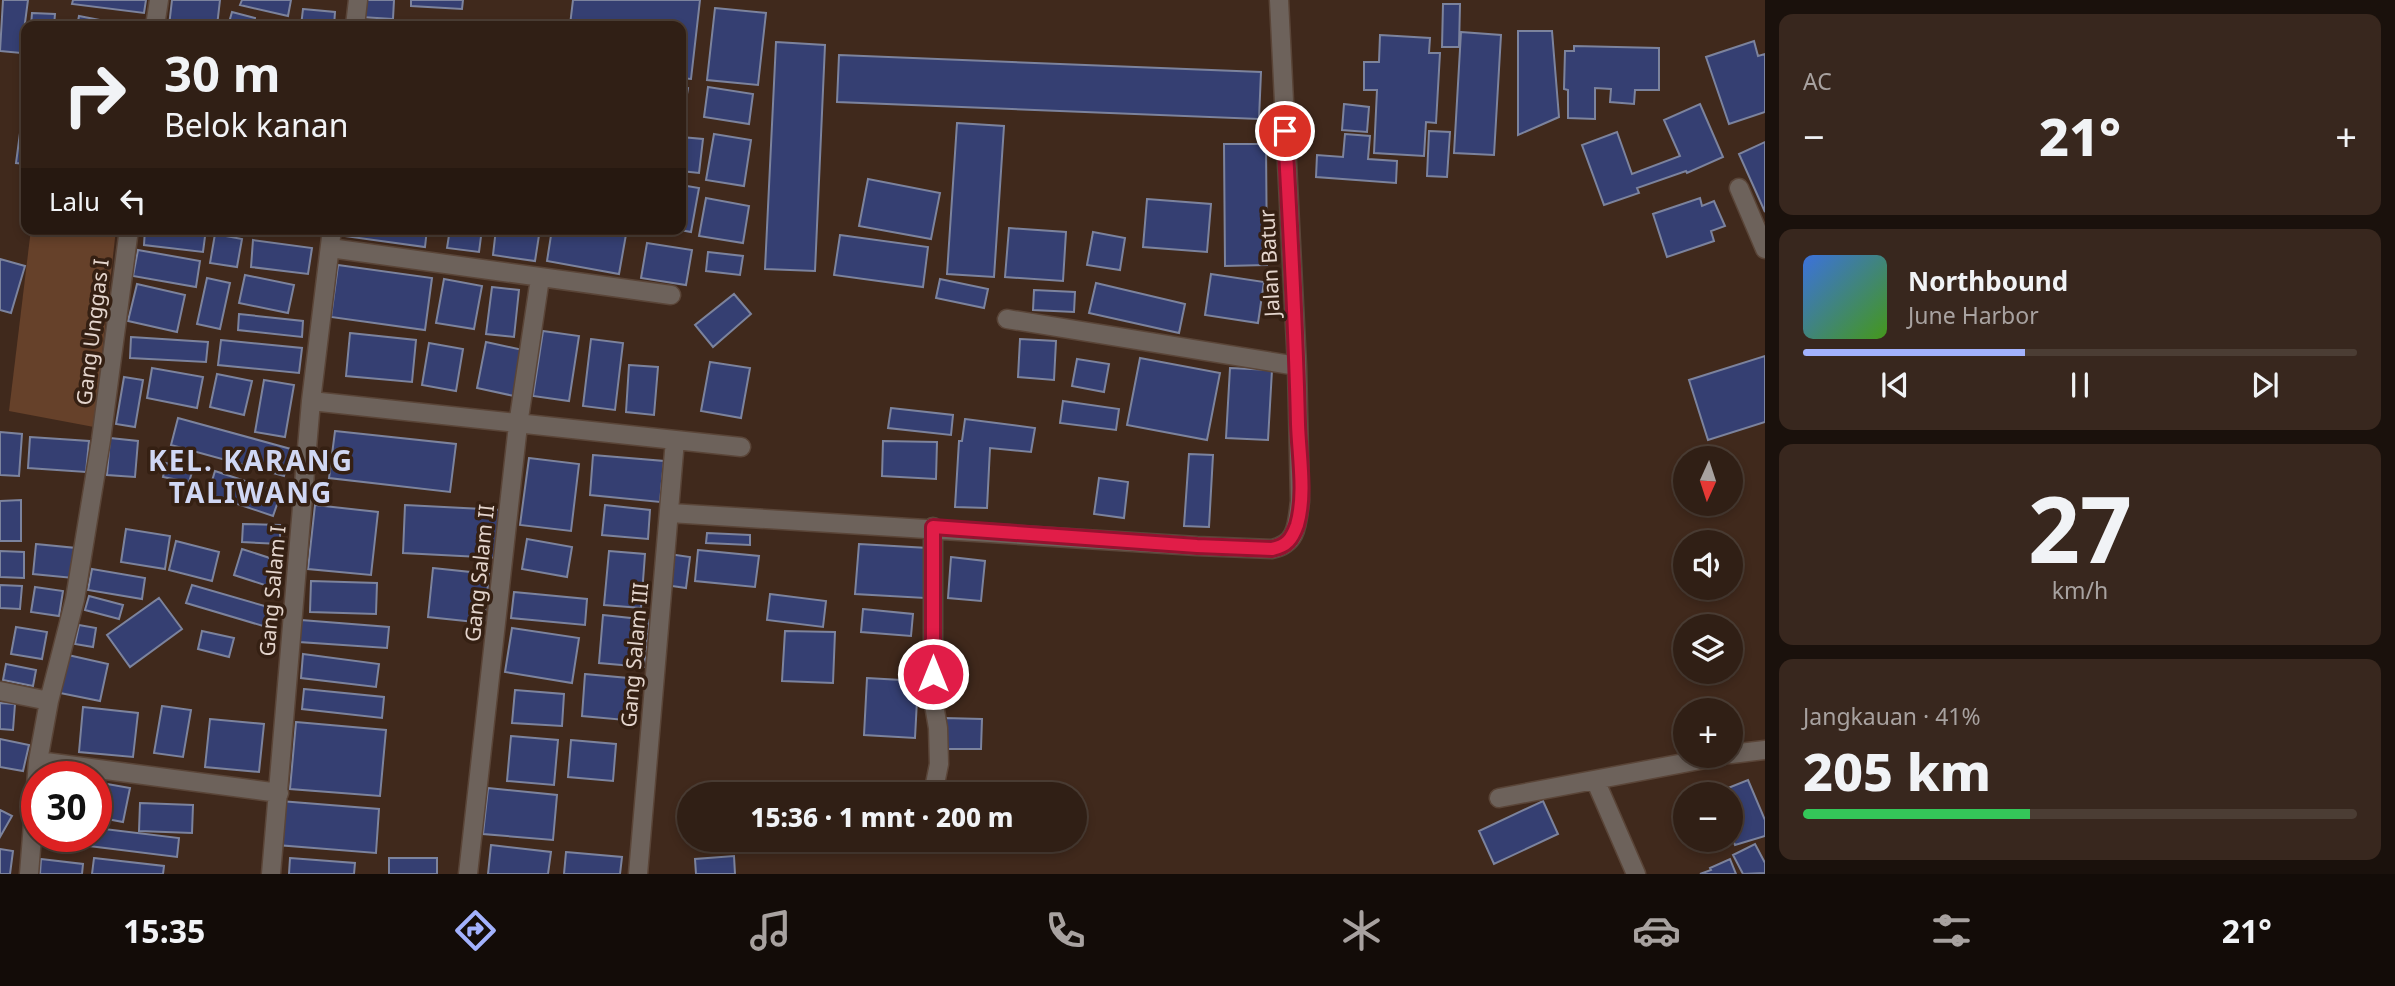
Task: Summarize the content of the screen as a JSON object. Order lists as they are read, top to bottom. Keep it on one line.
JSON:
{"streets":{"street":["Jalan Batur","Gang Unggas I","Gang Salam II","Gang Salam I","Gang Salam III"]},"districts":["KEL. KARANG TALIWANG"],"north":"bottom","page":{"tile":["AC",["27","km/h"],["Jangkauan · 41%","205 km"]],"turn":["30 m","Belok kanan"],"heat":["−","21°","+"],"then":"Lalu","song":["Northbound","June Harbor"],"map_buttons":["+","−"],"limit":"30","trip":"15:36 · 1 mnt · 200 m","tabs":["15:35","21°"]}}
